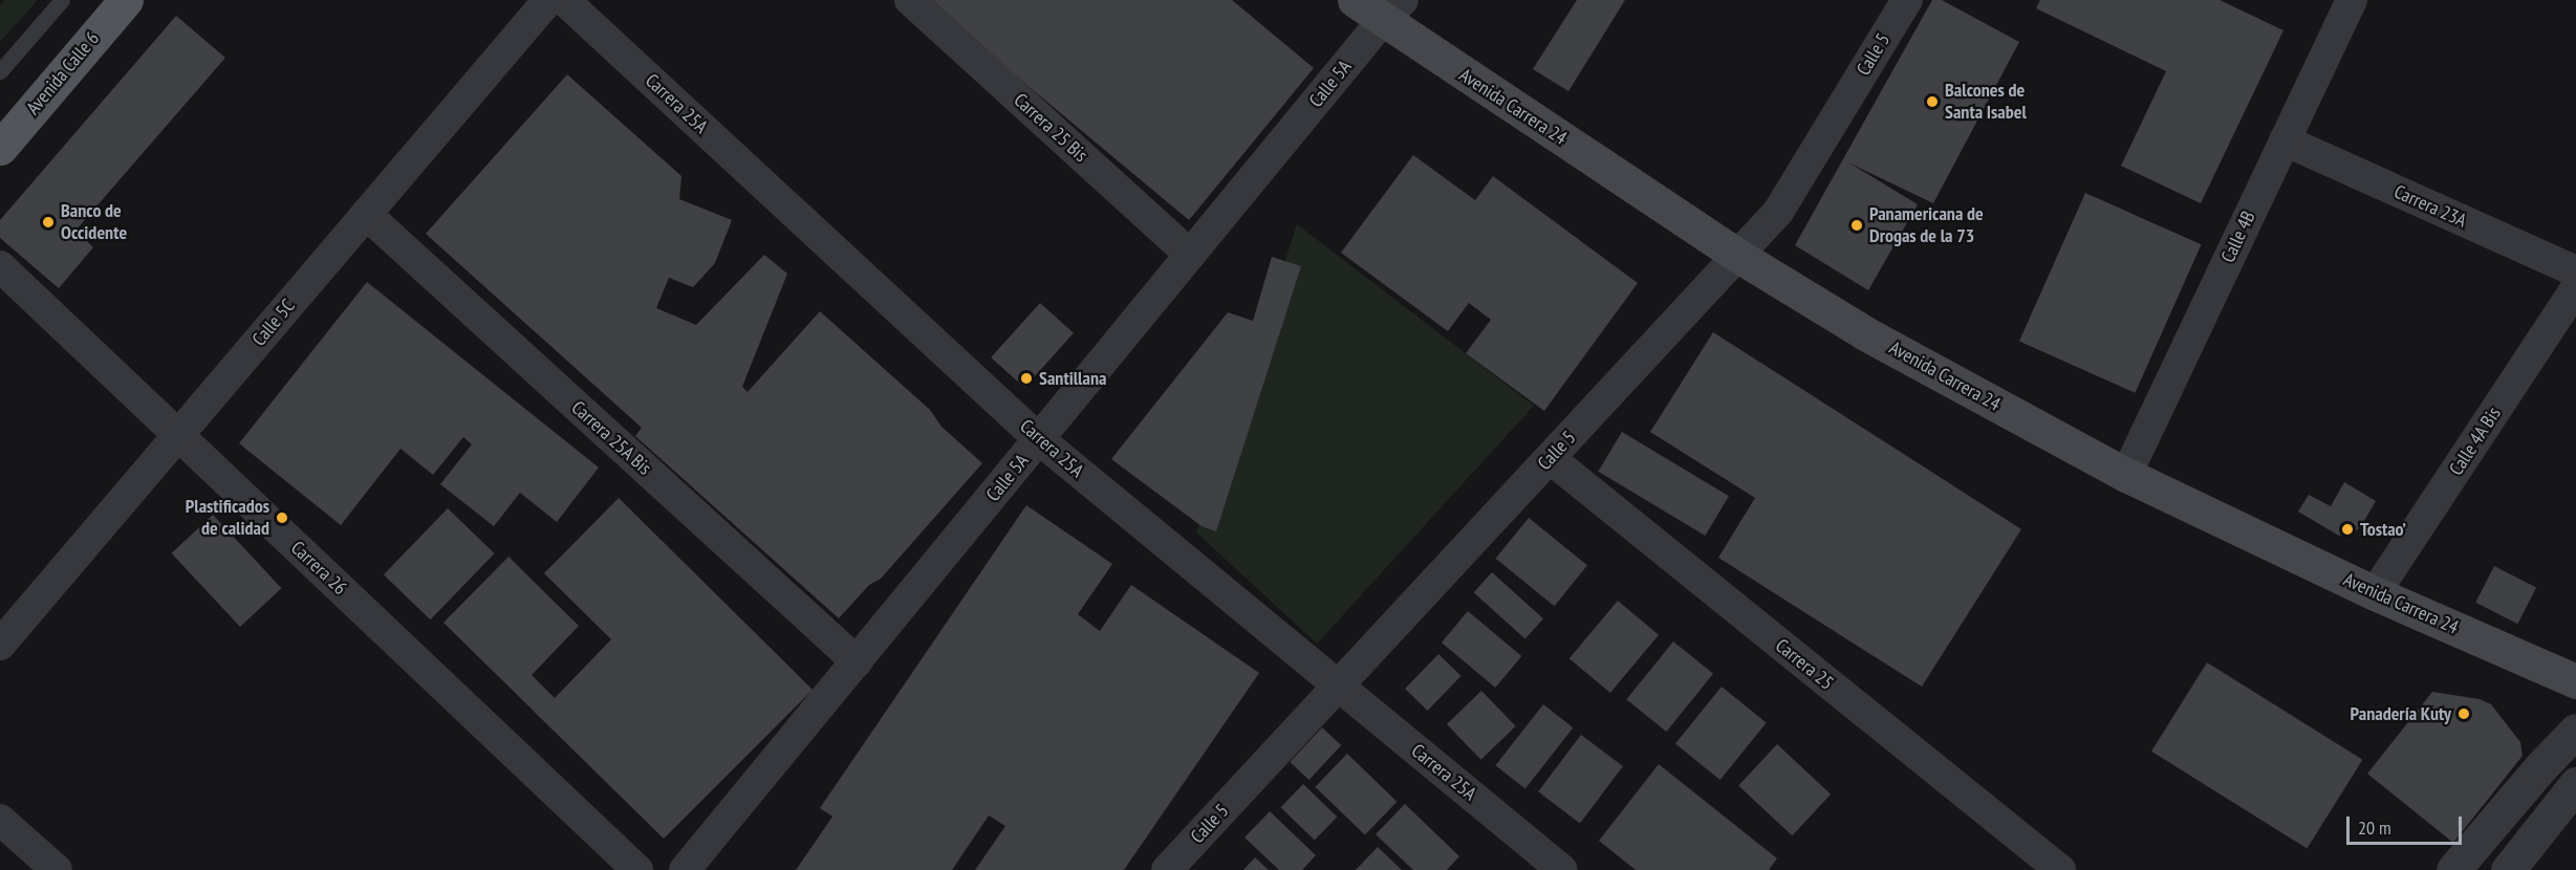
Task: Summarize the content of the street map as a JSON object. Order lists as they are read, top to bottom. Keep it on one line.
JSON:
{"streets":{"main road":["Avenida Calle 6","Avenida Carrera 24"],"street":["Calle 5","Calle 5A","Carrera 25A","Carrera 25 Bis","Carrera 23A","Calle 4B","Calle 5C","Carrera 25A Bis","Calle 4A Bis","Carrera 26","Carrera 25"]},"crossings":[["Calle 5","Carrera 25A"],["Calle 5","Avenida Carrera 24"],["Calle 5","Carrera 25"],["Calle 5A","Carrera 25A"],["Calle 5A","Avenida Carrera 24"],["Calle 5A","Carrera 25 Bis"],["Calle 5A","Carrera 25A Bis"],["Avenida Carrera 24","Calle 4B"],["Avenida Carrera 24","Calle 4A Bis"],["Carrera 23A","Calle 4B"],["Calle 5C","Carrera 25A Bis"],["Calle 5C","Carrera 26"]],"places":["Balcones de Santa Isabel","Banco de Occidente","Panamericana de Drogas de la 73","Santillana","Plastificados de calidad","Tostao’","Panadería Kuty"],"scale_bar":"20 m"}
